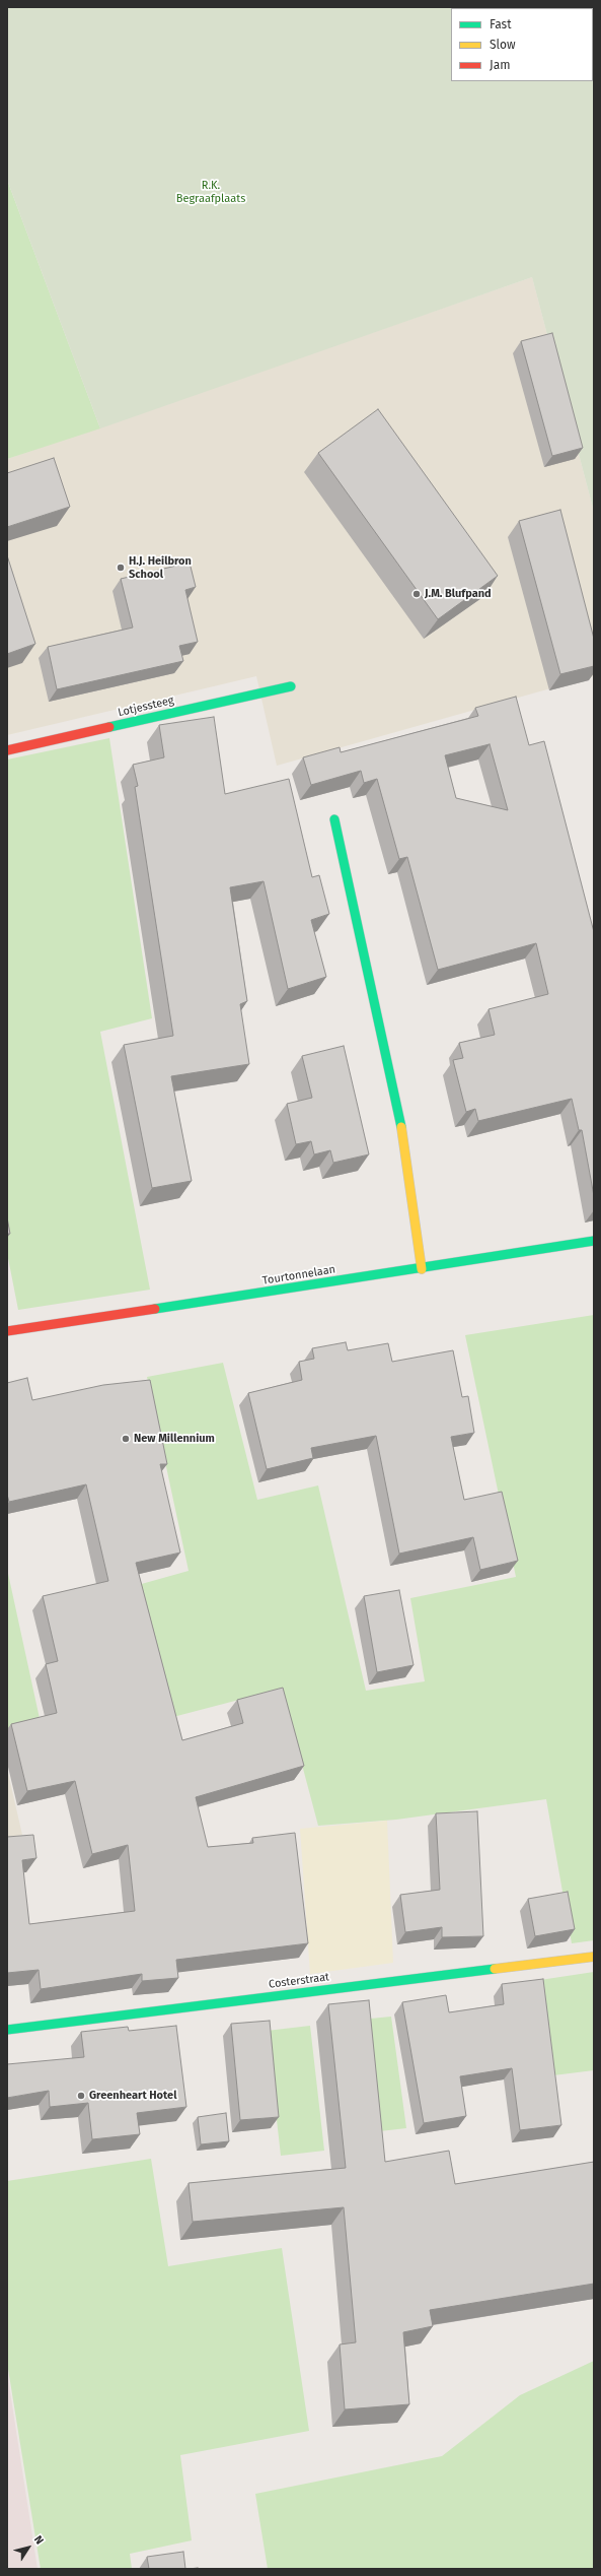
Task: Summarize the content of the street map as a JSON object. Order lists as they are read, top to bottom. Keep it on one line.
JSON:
{"streets":{"street":["Lotjessteeg","Tourtonnelaan","Costerstraat"]},"parks":["R.K. Begraafplaats"],"places":["H.J. Heilbron School","J.M. Blufpand","New Millennium","Greenheart Hotel"],"legend":["Fast","Slow","Jam"],"north":"top right"}
